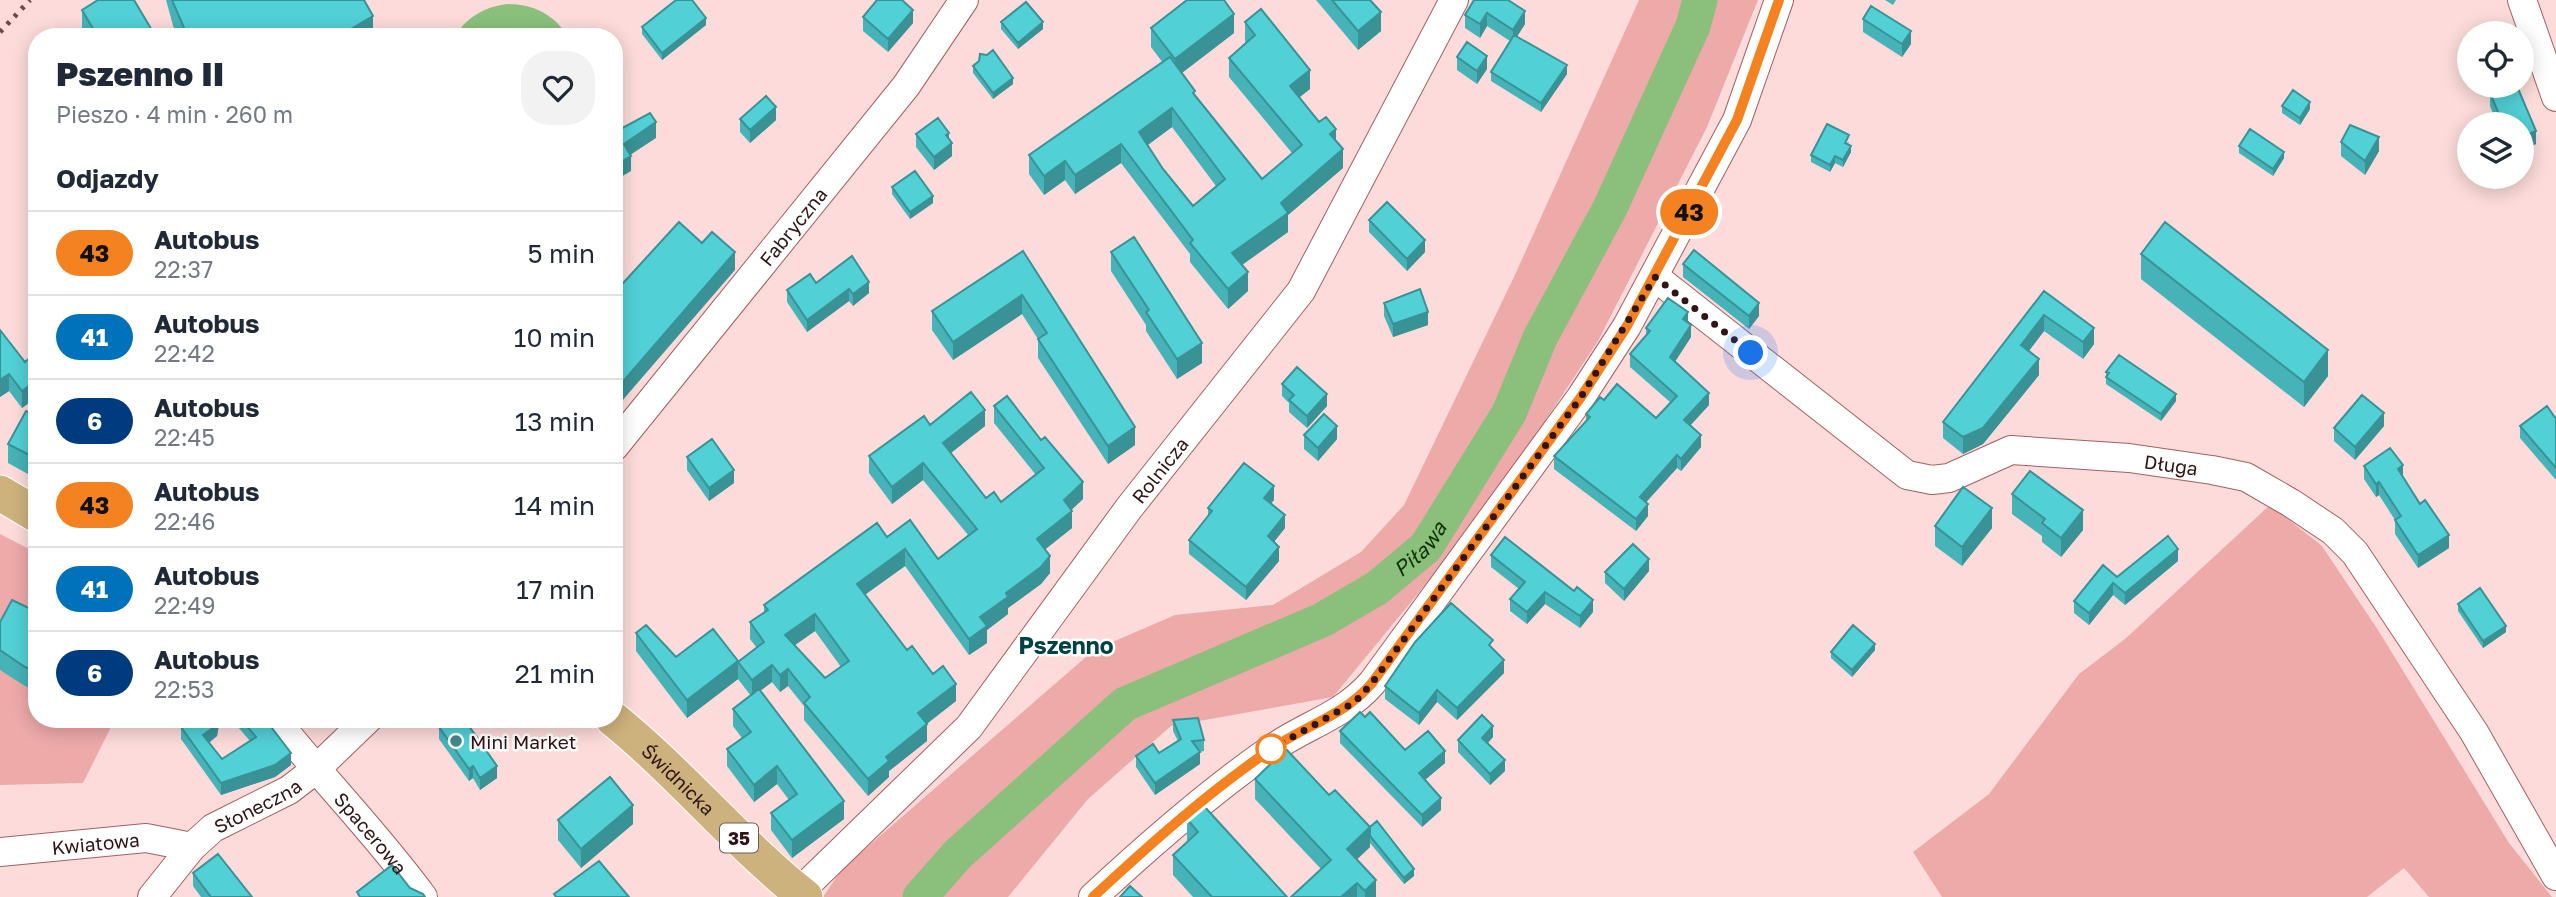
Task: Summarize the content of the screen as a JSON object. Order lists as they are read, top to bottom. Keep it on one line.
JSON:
{"streets":{"main road":["Świdnicka","35"],"street":["Fabryczna","Długa","Rolnicza","Słoneczna","Spacerowa","Kwiatowa"]},"crossings":[["Rolnicza","Świdnicka"],["Słoneczna","Spacerowa"],["Słoneczna","Kwiatowa"]],"districts":["Pszenno"],"water":["Piława"],"places":["Mini Market"],"lines":["bus line 43"],"page":{"on_map":"43","heading":[["Pszenno II","Pieszo · 4 min · 260 m"],"Odjazdy"],"list":[{"mark":"43","name":"Autobus","note":"22:37","value":"5 min"},{"mark":"41","name":"Autobus","note":"22:42","value":"10 min"},{"mark":"6","name":"Autobus","note":"22:45","value":"13 min"},{"mark":"43","name":"Autobus","note":"22:46","value":"14 min"},{"mark":"41","name":"Autobus","note":"22:49","value":"17 min"},{"mark":"6","name":"Autobus","note":"22:53","value":"21 min"}]}}
